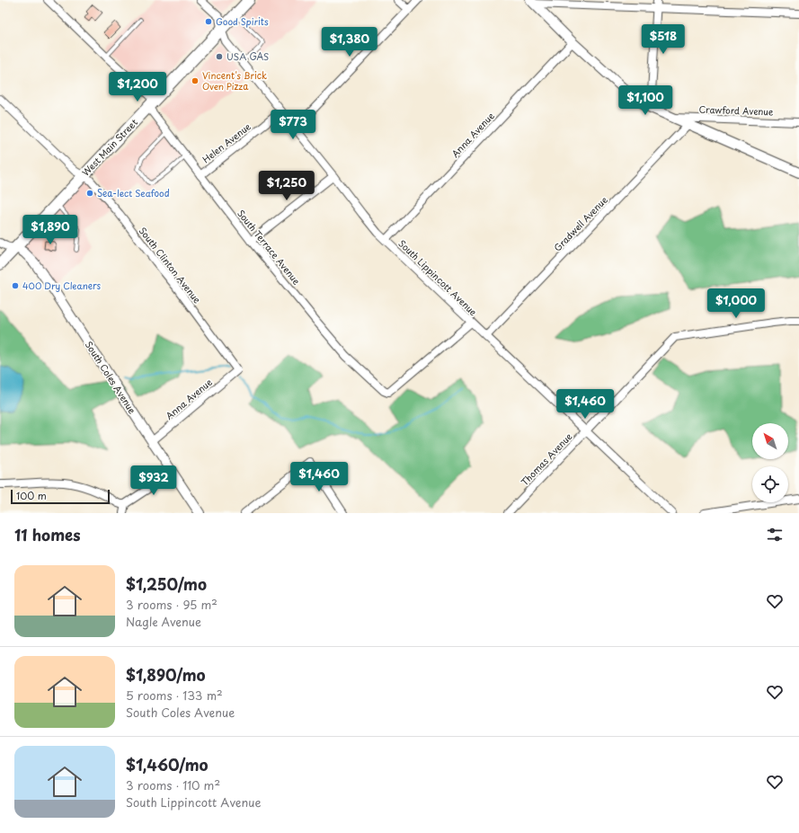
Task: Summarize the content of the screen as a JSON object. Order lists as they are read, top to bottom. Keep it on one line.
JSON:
{"streets":{"main road":["West Main Street"],"street":["Crawford Avenue","Anna Avenue","Helen Avenue","Gradwell Avenue","South Terrace Avenue","South Clinton Avenue","South Lippincott Avenue","South Coles Avenue","Thomas Avenue"]},"crossings":[["Anna Avenue","South Clinton Avenue"],["Anna Avenue","South Lippincott Avenue"],["Anna Avenue","South Coles Avenue"],["Helen Avenue","South Terrace Avenue"],["Helen Avenue","South Lippincott Avenue"],["West Main Street","South Terrace Avenue"],["West Main Street","South Clinton Avenue"],["West Main Street","South Lippincott Avenue"],["West Main Street","South Coles Avenue"],["Gradwell Avenue","South Lippincott Avenue"],["South Terrace Avenue","South Lippincott Avenue"],["South Lippincott Avenue","Thomas Avenue"]],"places":["Good Spirits","USA GAS","Vincent's Brick Oven Pizza","Sea-lect Seafood","400 Dry Cleaners"],"scale_bar":"100 m","north":"top left","page":{"price":["$518","$1,380","$1,200","$1,100","$773","$1,250","$1,890","$1,000","$1,460","$1,460","$932"],"scale":"100 m","heading":"11 homes","list":[{"name":"$1,250/mo","note":"3 rooms · 95 m² · Nagle Avenue"},{"name":"$1,890/mo","note":"5 rooms · 133 m² · South Coles Avenue"},{"name":"$1,460/mo","note":"3 rooms · 110 m² · South Lippincott Avenue"}]}}
